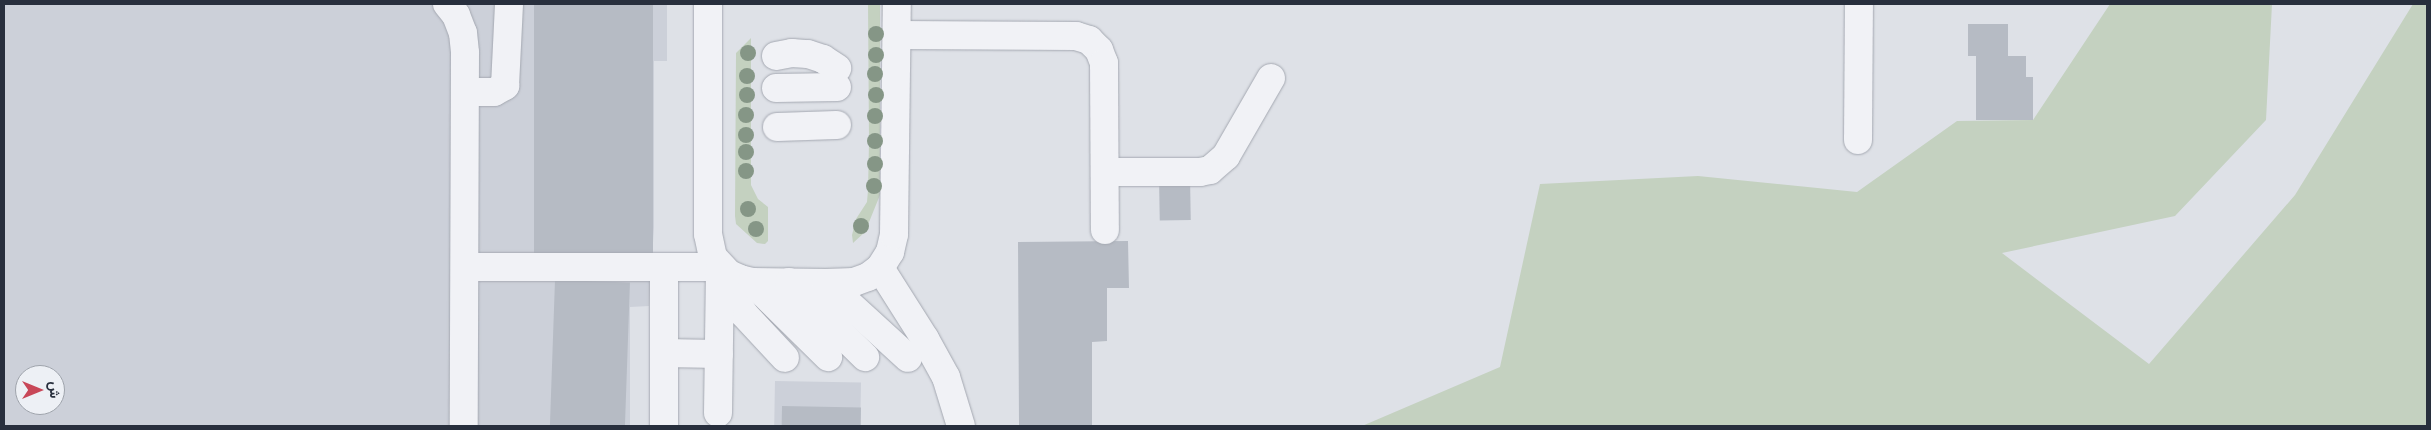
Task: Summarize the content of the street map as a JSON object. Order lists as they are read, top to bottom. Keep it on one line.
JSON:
{"north":"right"}
